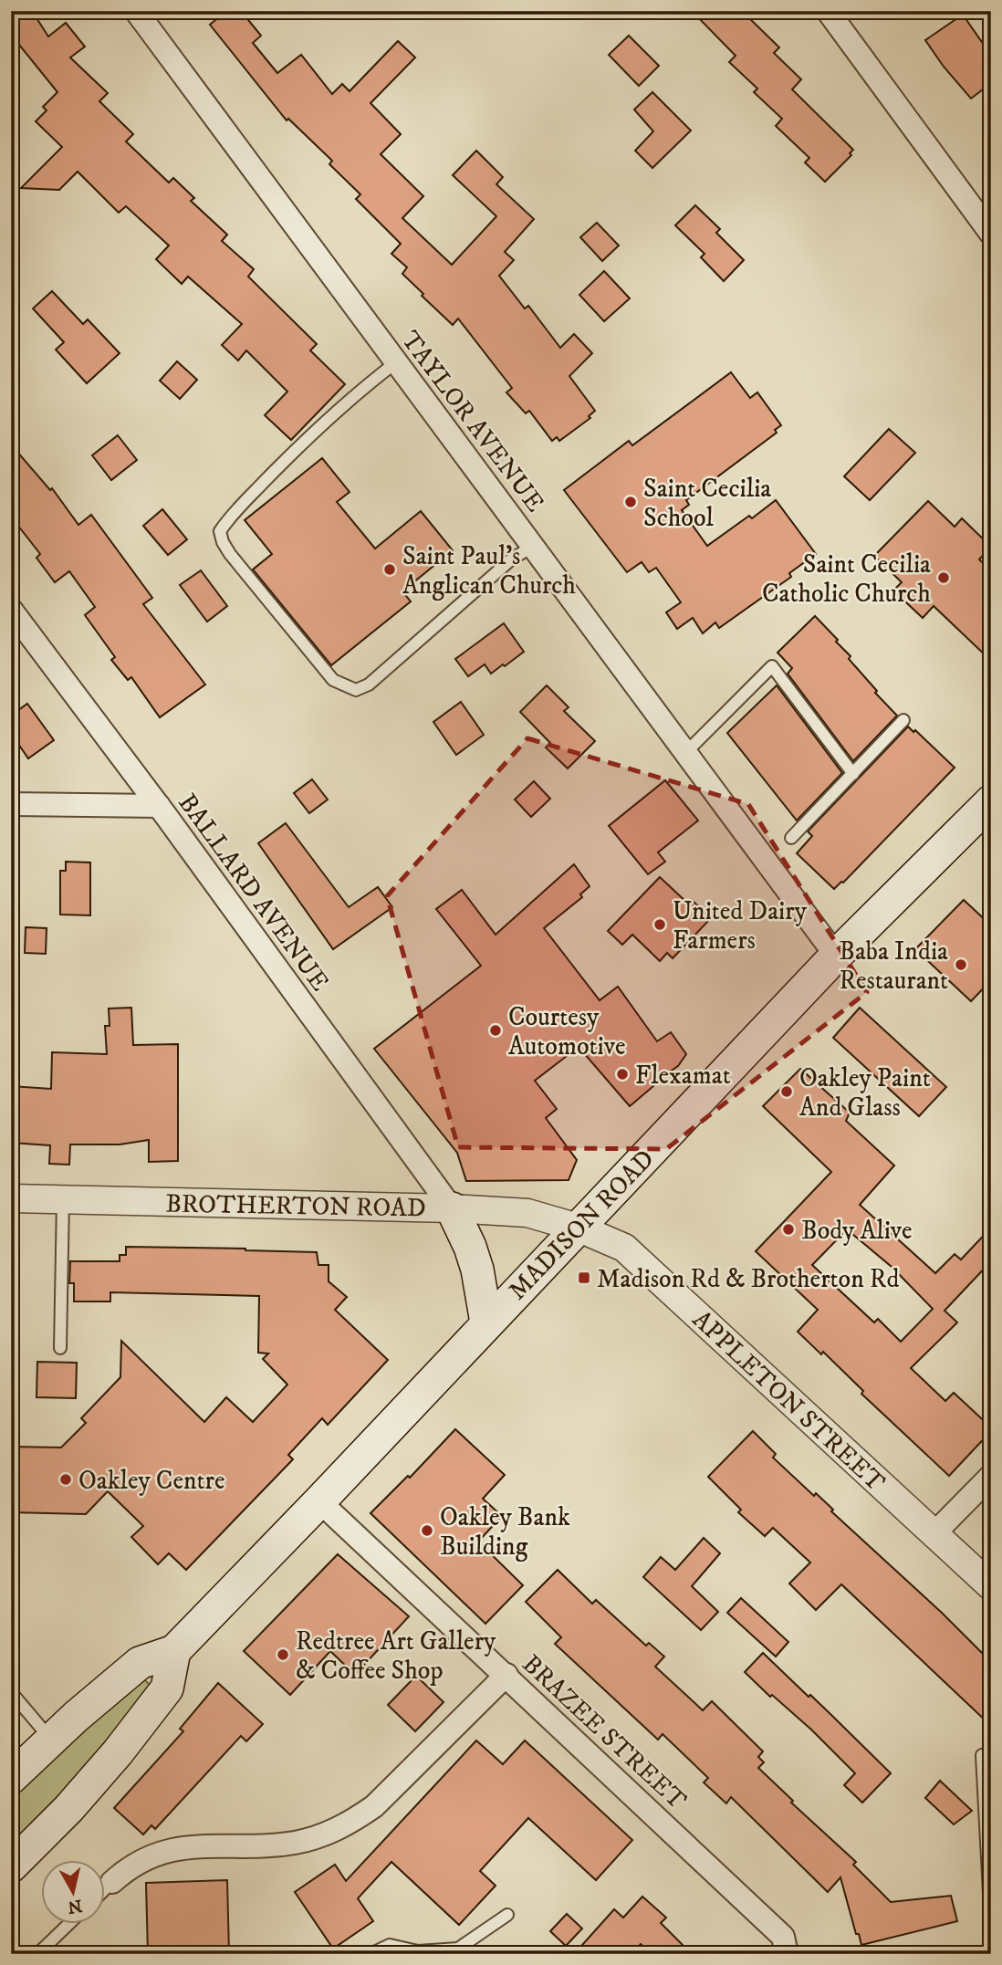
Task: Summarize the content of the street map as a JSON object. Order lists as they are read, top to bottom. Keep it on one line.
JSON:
{"streets":{"main road":["MADISON ROAD"],"street":["TAYLOR AVENUE","BALLARD AVENUE","BROTHERTON ROAD","APPLETON STREET","BRAZEE STREET"]},"crossings":[["TAYLOR AVENUE","MADISON ROAD"],["BALLARD AVENUE","BROTHERTON ROAD"],["BROTHERTON ROAD","MADISON ROAD"],["BROTHERTON ROAD","APPLETON STREET"],["MADISON ROAD","APPLETON STREET"],["MADISON ROAD","BRAZEE STREET"]],"places":{"other":["Saint Cecilia School","Saint Paul's Anglican Church","Saint Cecilia Catholic Church","United Dairy Farmers","Baba India Restaurant","Courtesy Automotive","Flexamat","Oakley Paint And Glass","Body Alive","Oakley Centre","Oakley Bank Building","Redtree Art Gallery & Coffee Shop"],"transit":["Madison Rd & Brotherton Rd"]},"north":"bottom"}
